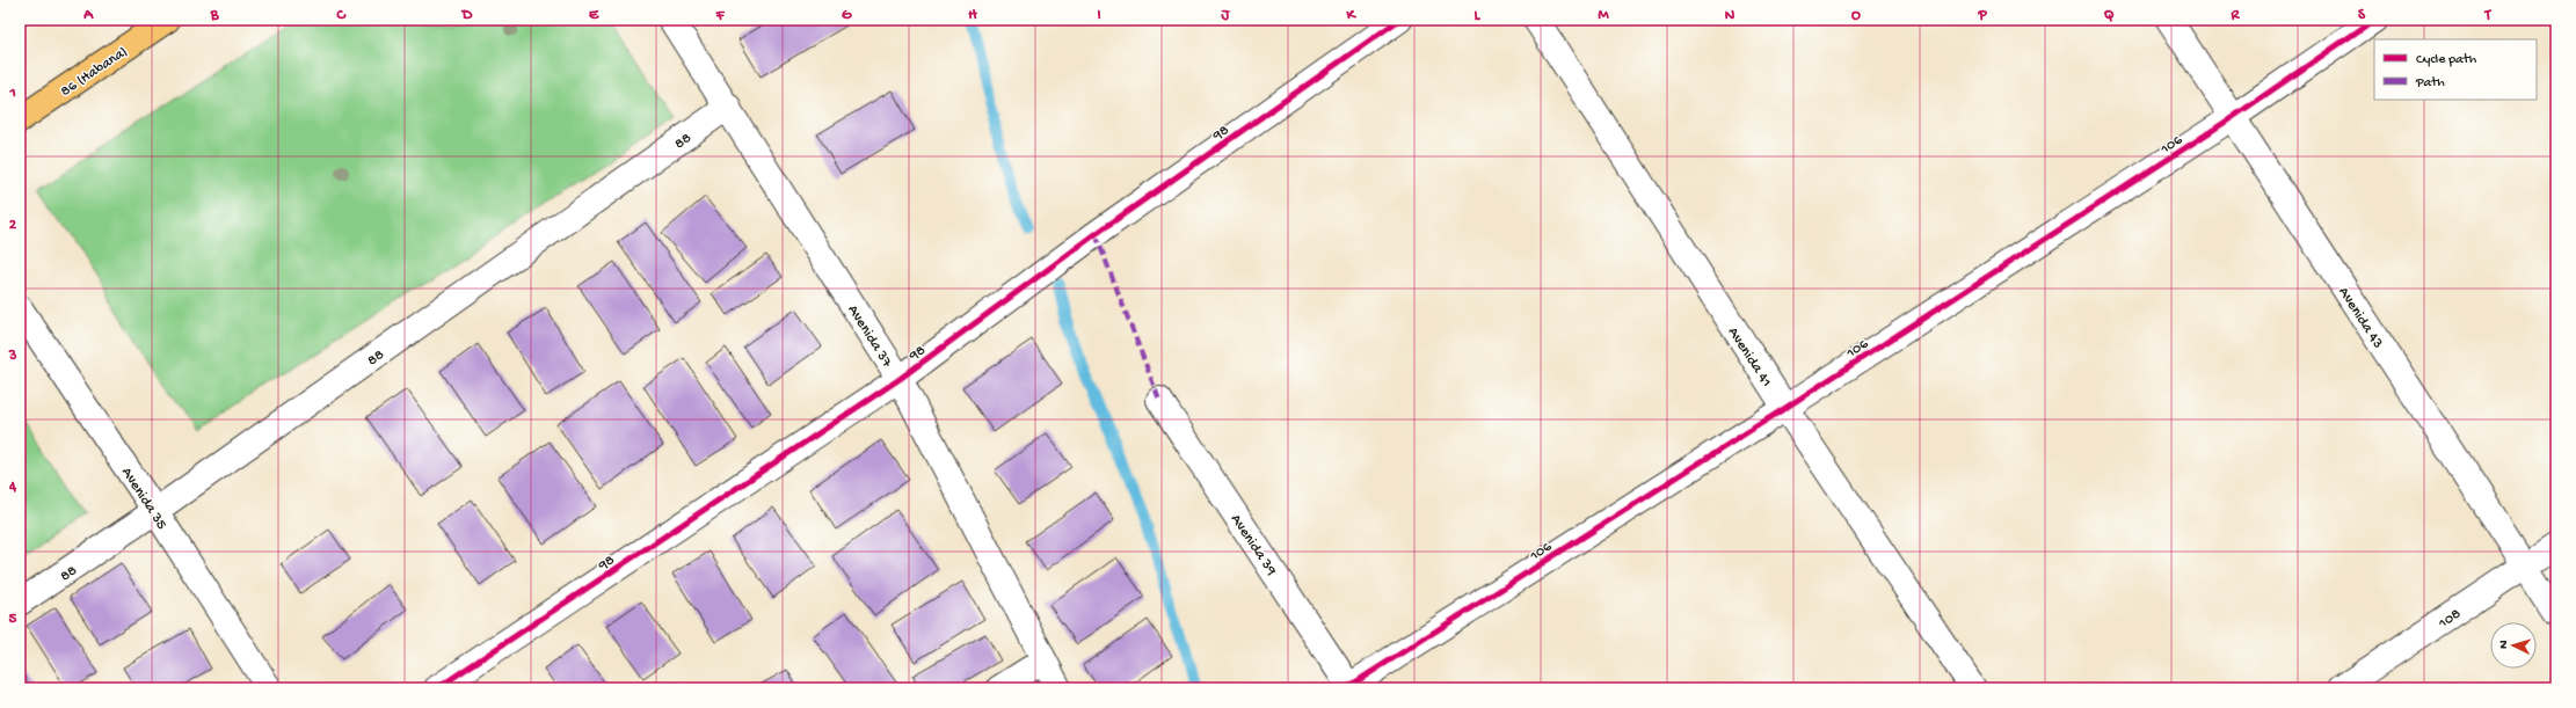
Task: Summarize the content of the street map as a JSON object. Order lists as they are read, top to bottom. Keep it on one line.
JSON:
{"streets":{"main road":["86 (Habana)"],"street":["98","88","106","Avenida 43","Avenida 37","Avenida 41","Avenida 35","Avenida 39","108"]},"crossings":[["98","Avenida 37"],["88","Avenida 37"],["88","Avenida 35"],["106","Avenida 43"],["106","Avenida 41"],["106","Avenida 39"],["Avenida 43","108"]],"legend":["Cycle path","Path"],"north":"left","grid":{"columns":["A","B","C","D","E","F","G","H","I","J","K","L","M","N","O","P","Q","R","S","T"],"rows":["1","2","3","4","5"]}}
